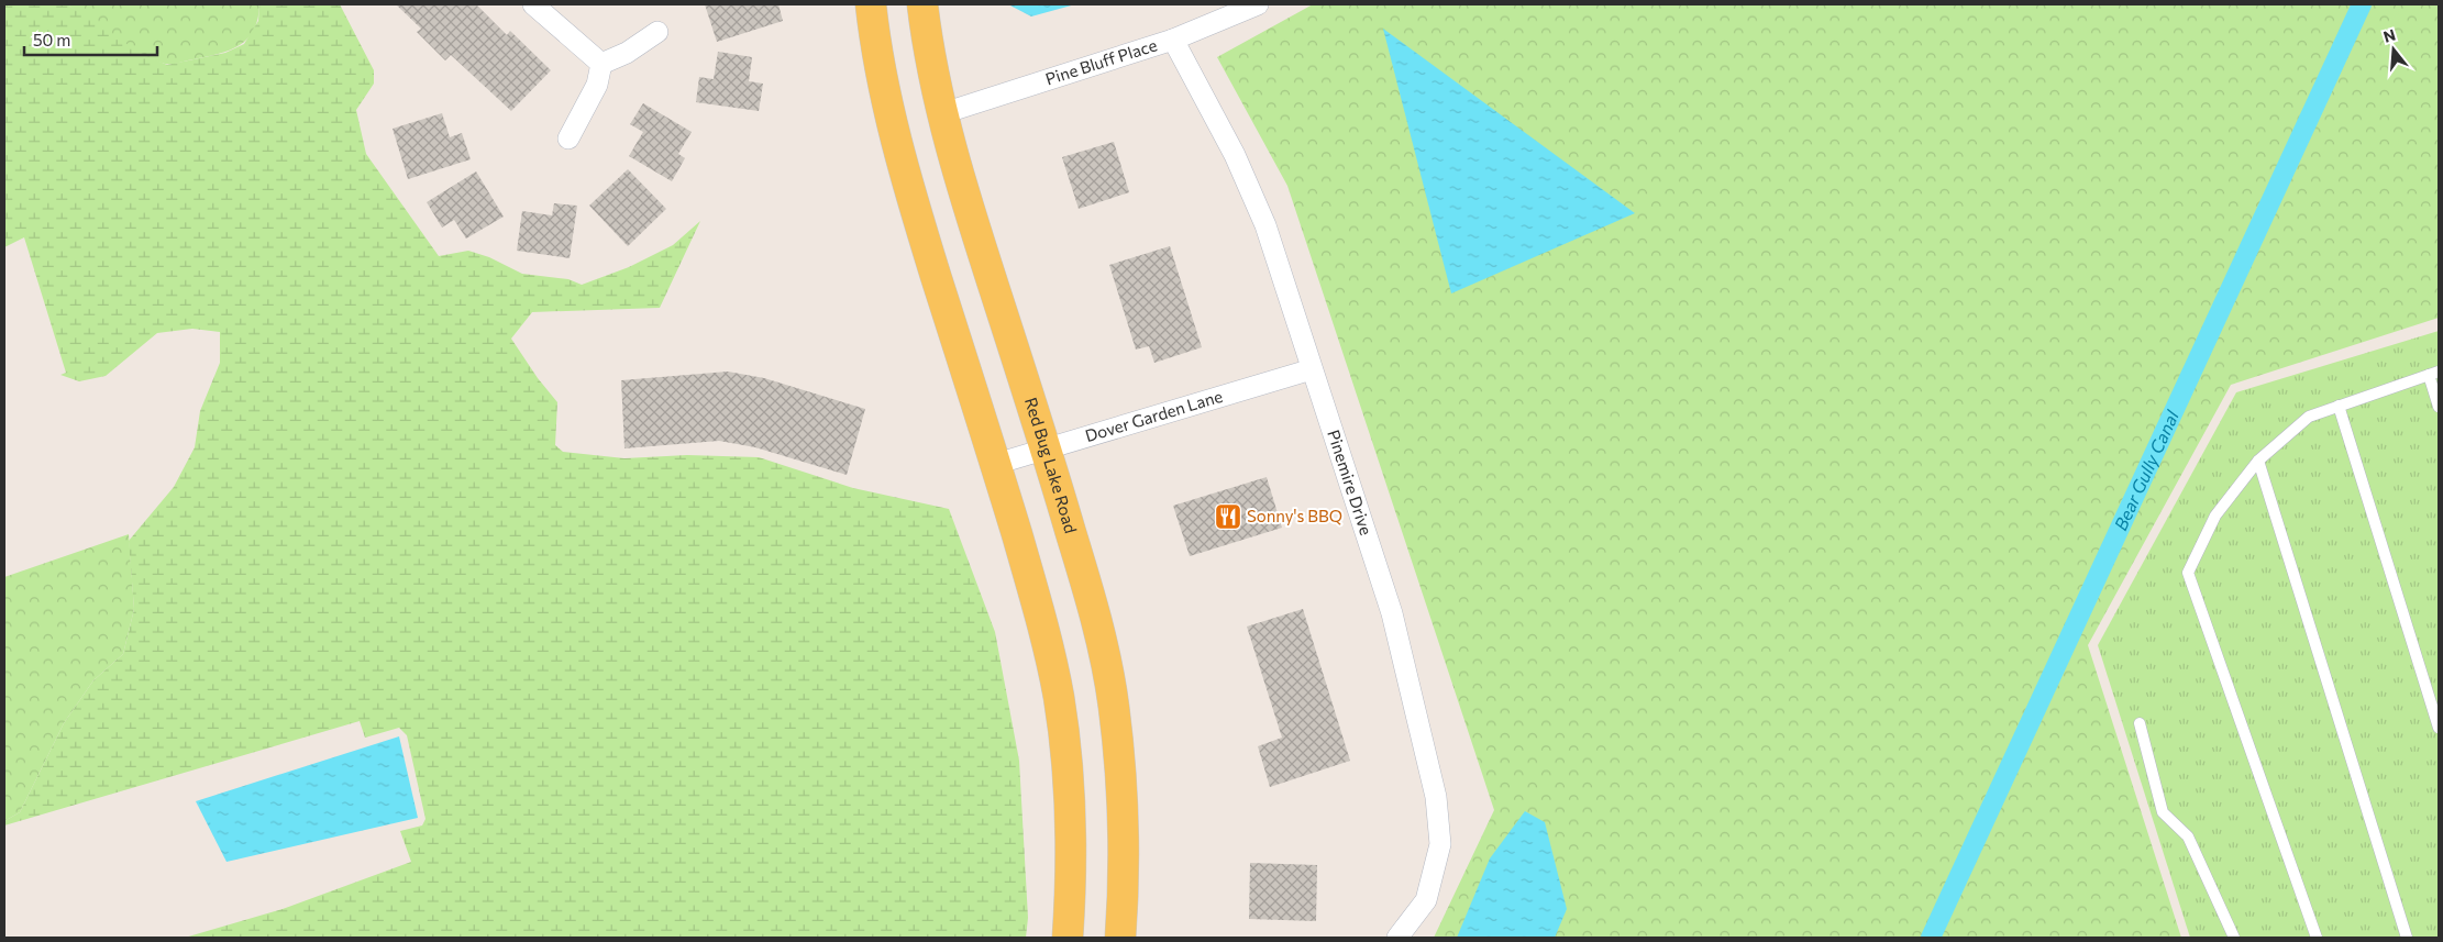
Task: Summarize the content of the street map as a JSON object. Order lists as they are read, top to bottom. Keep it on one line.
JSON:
{"streets":{"main road":["Red Bug Lake Road"],"street":["Pine Bluff Place","Dover Garden Lane","Pinemire Drive"]},"crossings":[["Pine Bluff Place","Red Bug Lake Road"],["Pine Bluff Place","Pinemire Drive"],["Dover Garden Lane","Red Bug Lake Road"],["Dover Garden Lane","Pinemire Drive"]],"water":["Bear Gully Canal"],"places":{"restaurant":["Sonny's BBQ"]},"scale_bar":"50 m","north":"top"}
